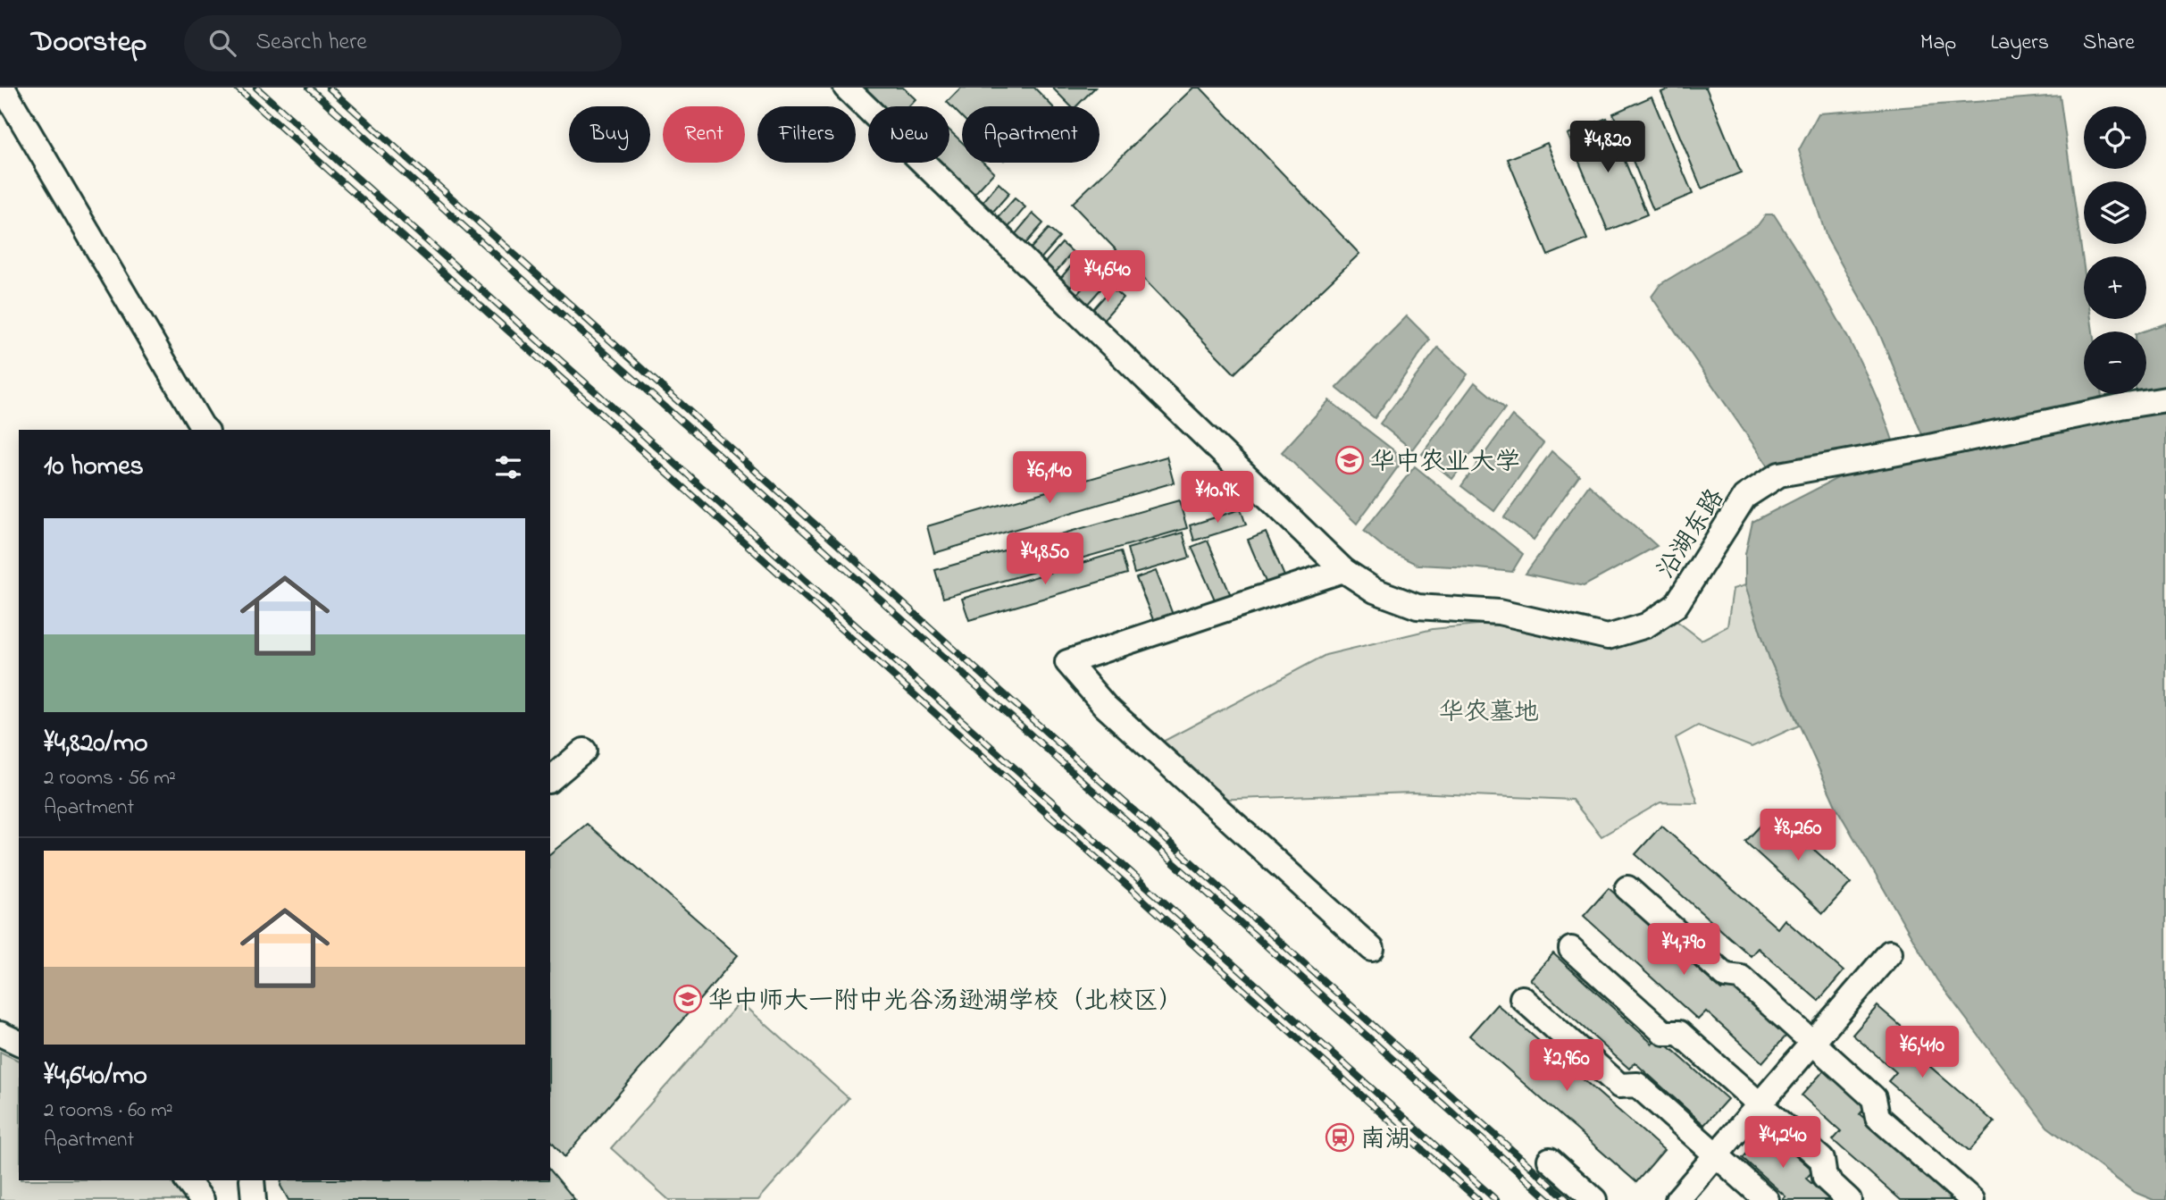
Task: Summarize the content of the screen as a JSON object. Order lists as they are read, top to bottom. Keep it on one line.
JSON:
{"streets":{"street":["沿湖东路"]},"parks":["华农墓地"],"places":{"school or university":["华中农业大学","华中师大一附中光谷汤逊湖学校（北校区）"],"station":["南湖"]},"page":{"header":"Doorstep","search":"Search here","nav":["Map","Layers","Share"],"map_buttons":["+","−"],"chip":["Buy","Rent","Filters","New","Apartment"],"price":["¥4,820","¥4,640","¥6,140","¥10.9K","¥4,850","¥8,260","¥4,790","¥6,410","¥2,960","¥4,240"],"heading":"10 homes","list":[{"name":"¥4,820/mo","note":"2 rooms · 56 m² · Apartment"},{"name":"¥4,640/mo","note":"2 rooms · 60 m² · Apartment"}]}}
